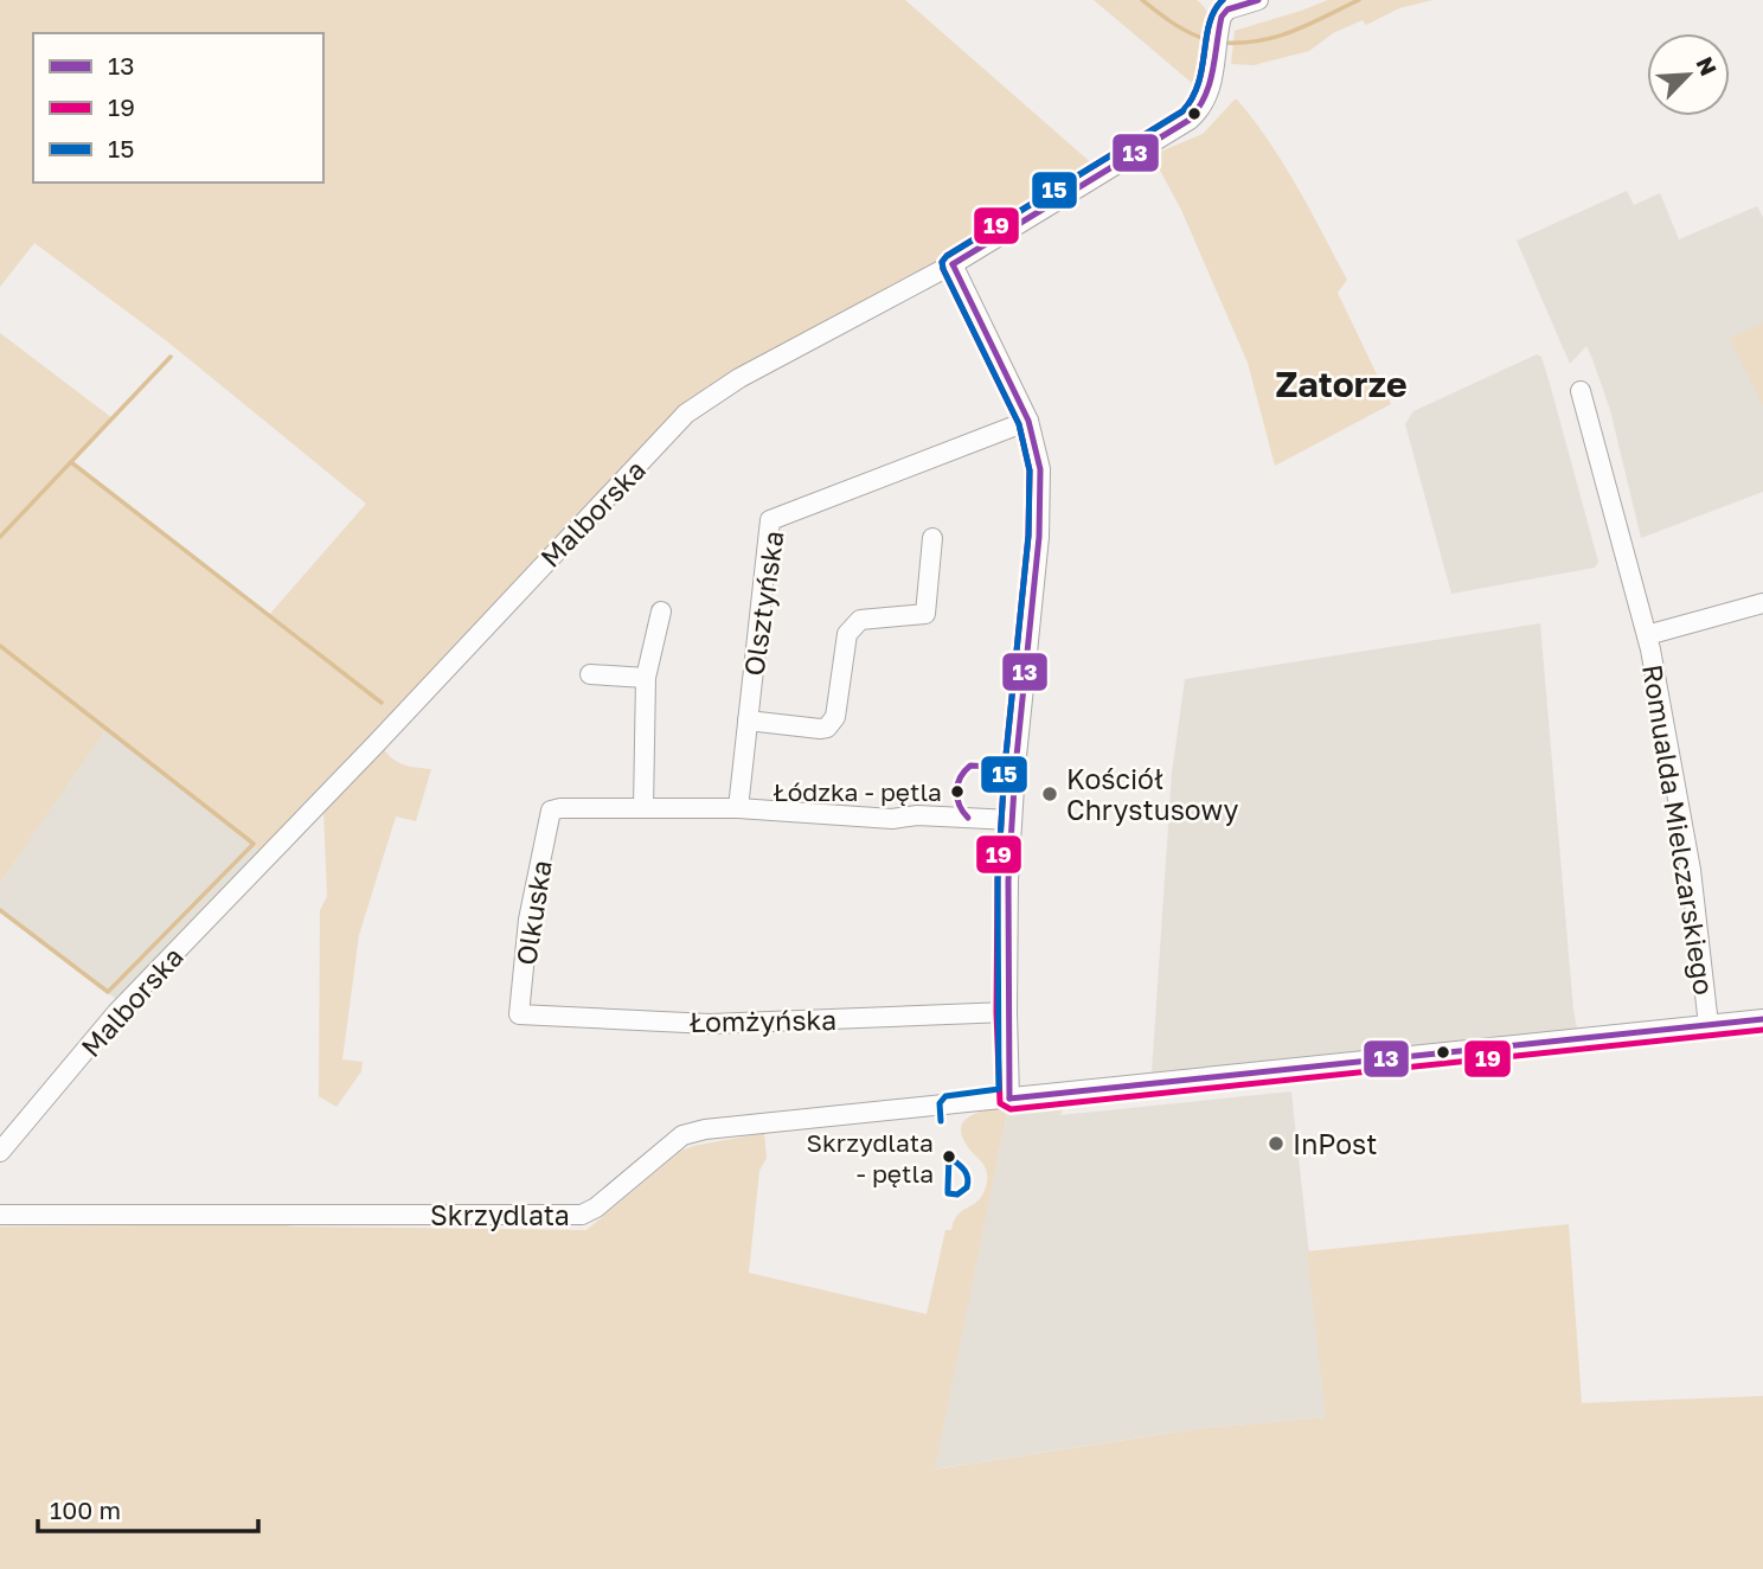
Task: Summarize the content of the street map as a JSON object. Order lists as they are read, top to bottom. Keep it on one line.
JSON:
{"streets":{"street":["Malborska","Olsztyńska","Romualda Mielczarskiego","Olkuska","Łomżyńska","Skrzydlata"]},"crossings":[["Romualda Mielczarskiego","Skrzydlata"],["Olkuska","Łomżyńska"]],"districts":["Zatorze"],"places":["Łódzka - pętla","Kościół Chrystusowy","InPost","Skrzydlata - pętla"],"lines":["transit line 13","transit line 19","transit line 15"],"legend":["13","19","15"],"scale_bar":"100 m","north":"top right"}
